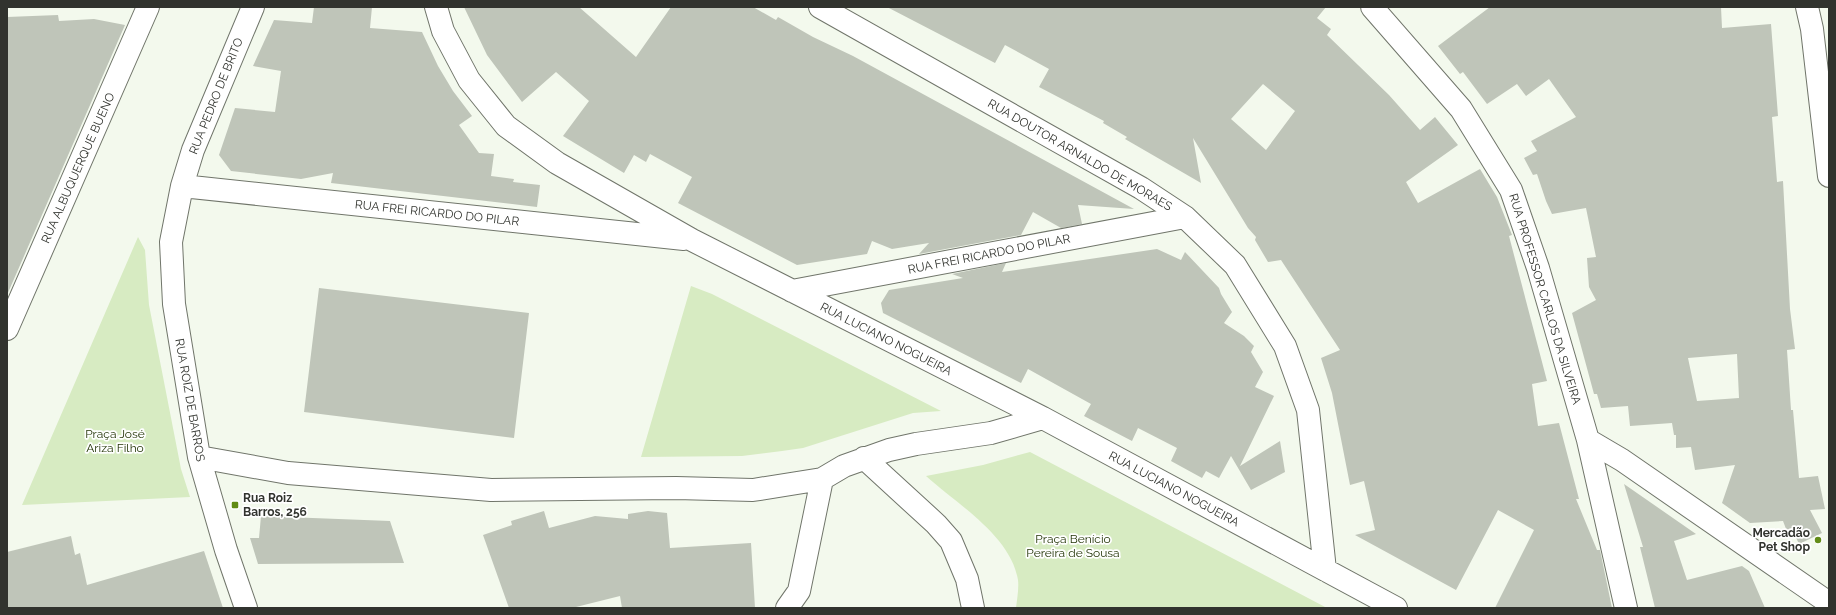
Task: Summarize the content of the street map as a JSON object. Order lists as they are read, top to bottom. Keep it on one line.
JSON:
{"streets":{"street":["RUA PEDRO DE BRITO","RUA DOUTOR ARNALDO DE MORAES","RUA ALBUQUERQUE BUENO","RUA FREI RICARDO DO PILAR","RUA PROFESSOR CARLOS DA SILVEIRA","RUA LUCIANO NOGUEIRA","RUA ROIZ DE BARROS"]},"crossings":[["RUA PEDRO DE BRITO","RUA FREI RICARDO DO PILAR"],["RUA PEDRO DE BRITO","RUA ROIZ DE BARROS"],["RUA DOUTOR ARNALDO DE MORAES","RUA FREI RICARDO DO PILAR"],["RUA DOUTOR ARNALDO DE MORAES","RUA LUCIANO NOGUEIRA"],["RUA FREI RICARDO DO PILAR","RUA LUCIANO NOGUEIRA"],["RUA FREI RICARDO DO PILAR","RUA ROIZ DE BARROS"]],"parks":["Praça José Ariza Filho","Praça Benício Pereira de Sousa"],"places":{"transit":["Rua Roiz Barros, 256"],"other":["Mercadão Pet Shop"]}}
